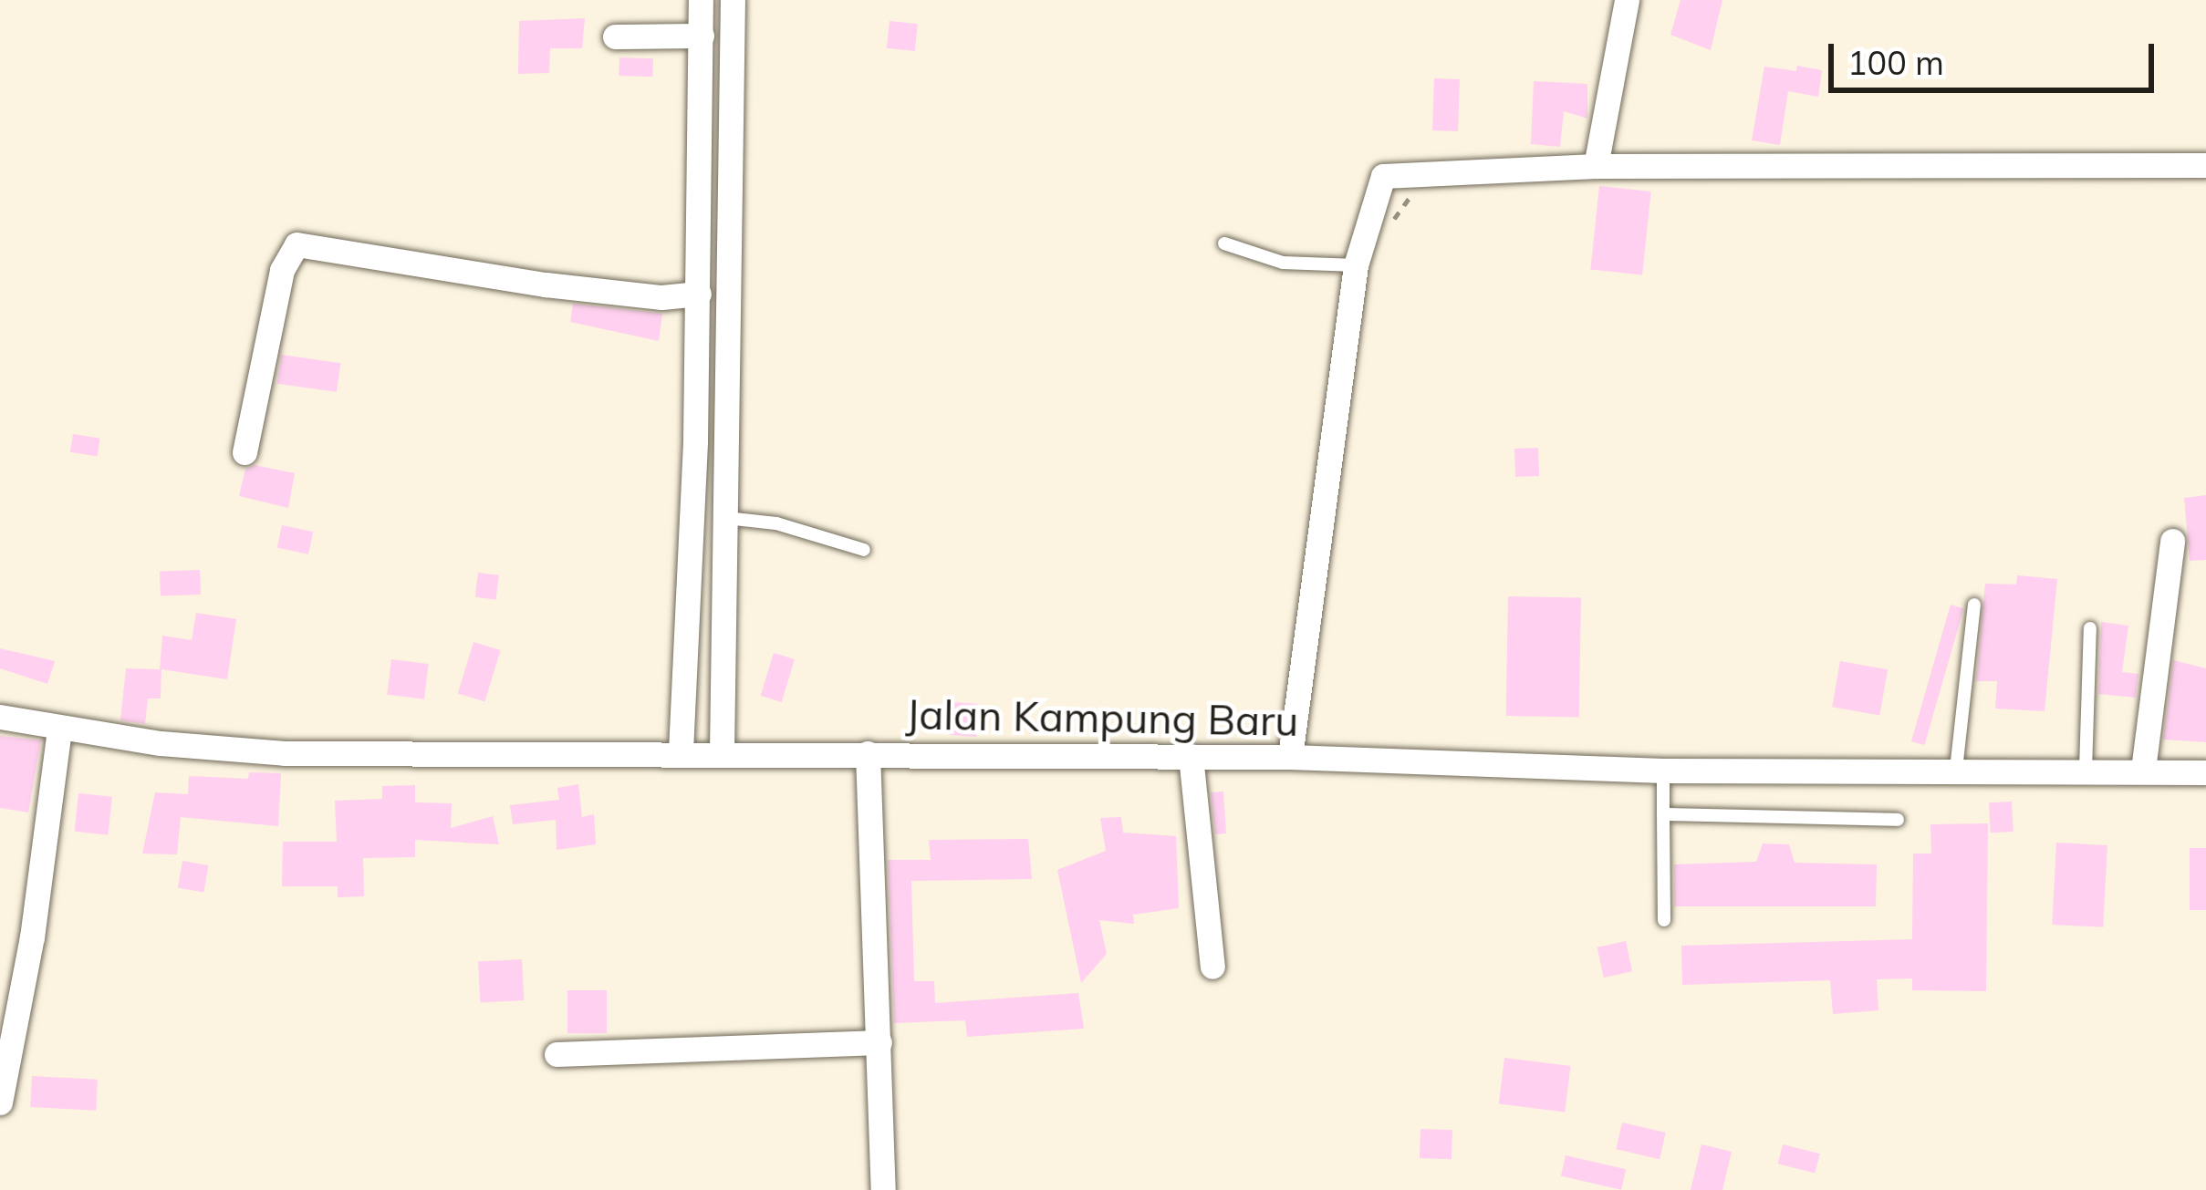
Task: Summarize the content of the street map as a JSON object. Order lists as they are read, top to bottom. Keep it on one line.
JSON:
{"streets":{"street":["Jalan Kampung Baru"]},"scale_bar":"100 m"}
